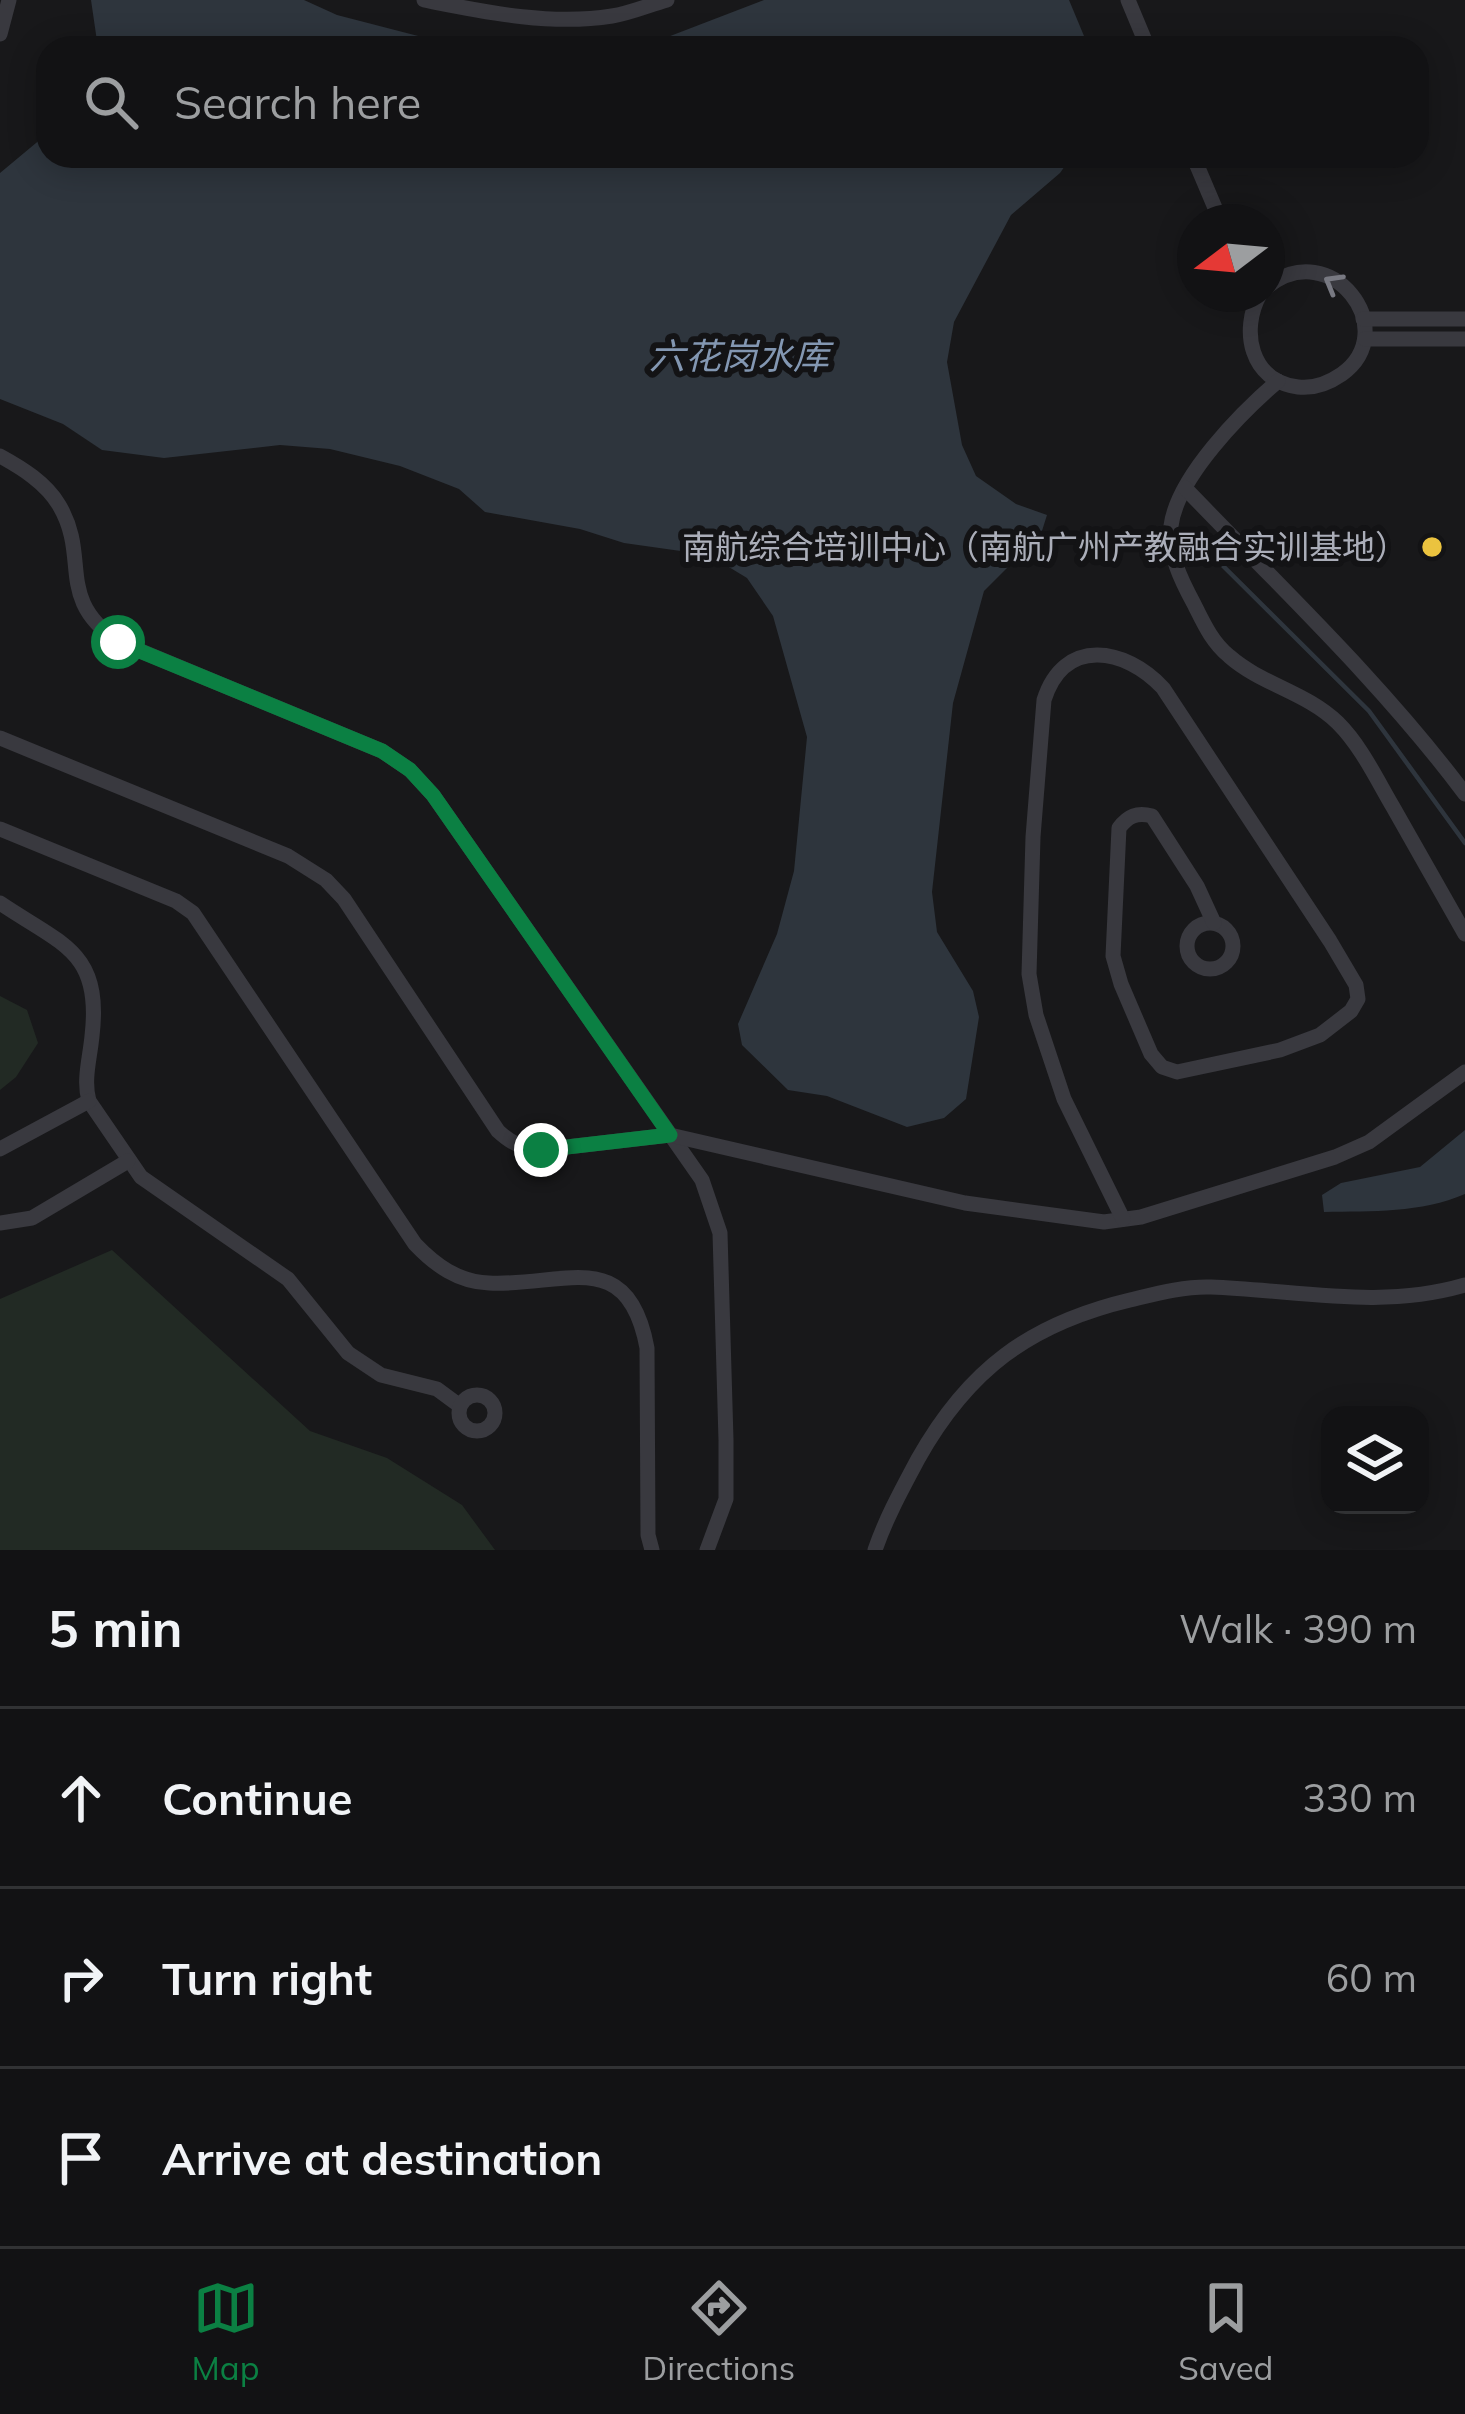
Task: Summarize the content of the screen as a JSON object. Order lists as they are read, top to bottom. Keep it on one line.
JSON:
{"water":["六花岗水库"],"places":["南航综合培训中心（南航广州产教融合实训基地）"],"north":"left","page":{"search":"Search here","heading":["5 min","Walk · 390 m"],"list":[["Continue","330 m"],["Turn right","60 m"],"Arrive at destination"],"nav":["Map","Directions","Saved"]}}
